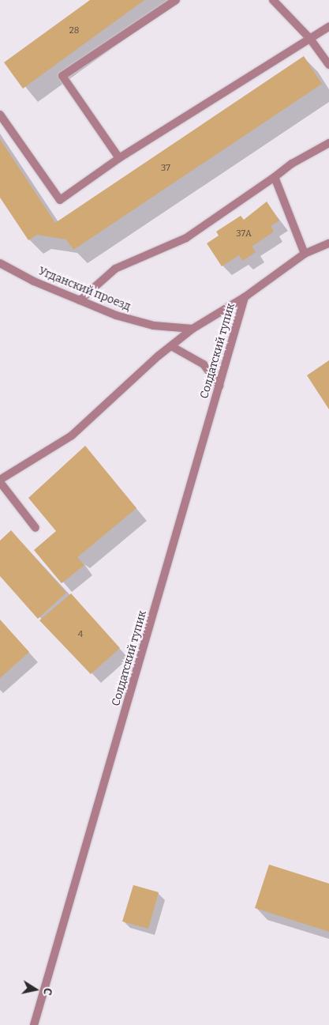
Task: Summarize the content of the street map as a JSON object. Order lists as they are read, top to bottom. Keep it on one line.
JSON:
{"streets":{"street":["Угданский проезд","Солдатский тупик"]},"house_numbers":["28","37","37А","4"],"north":"right"}
